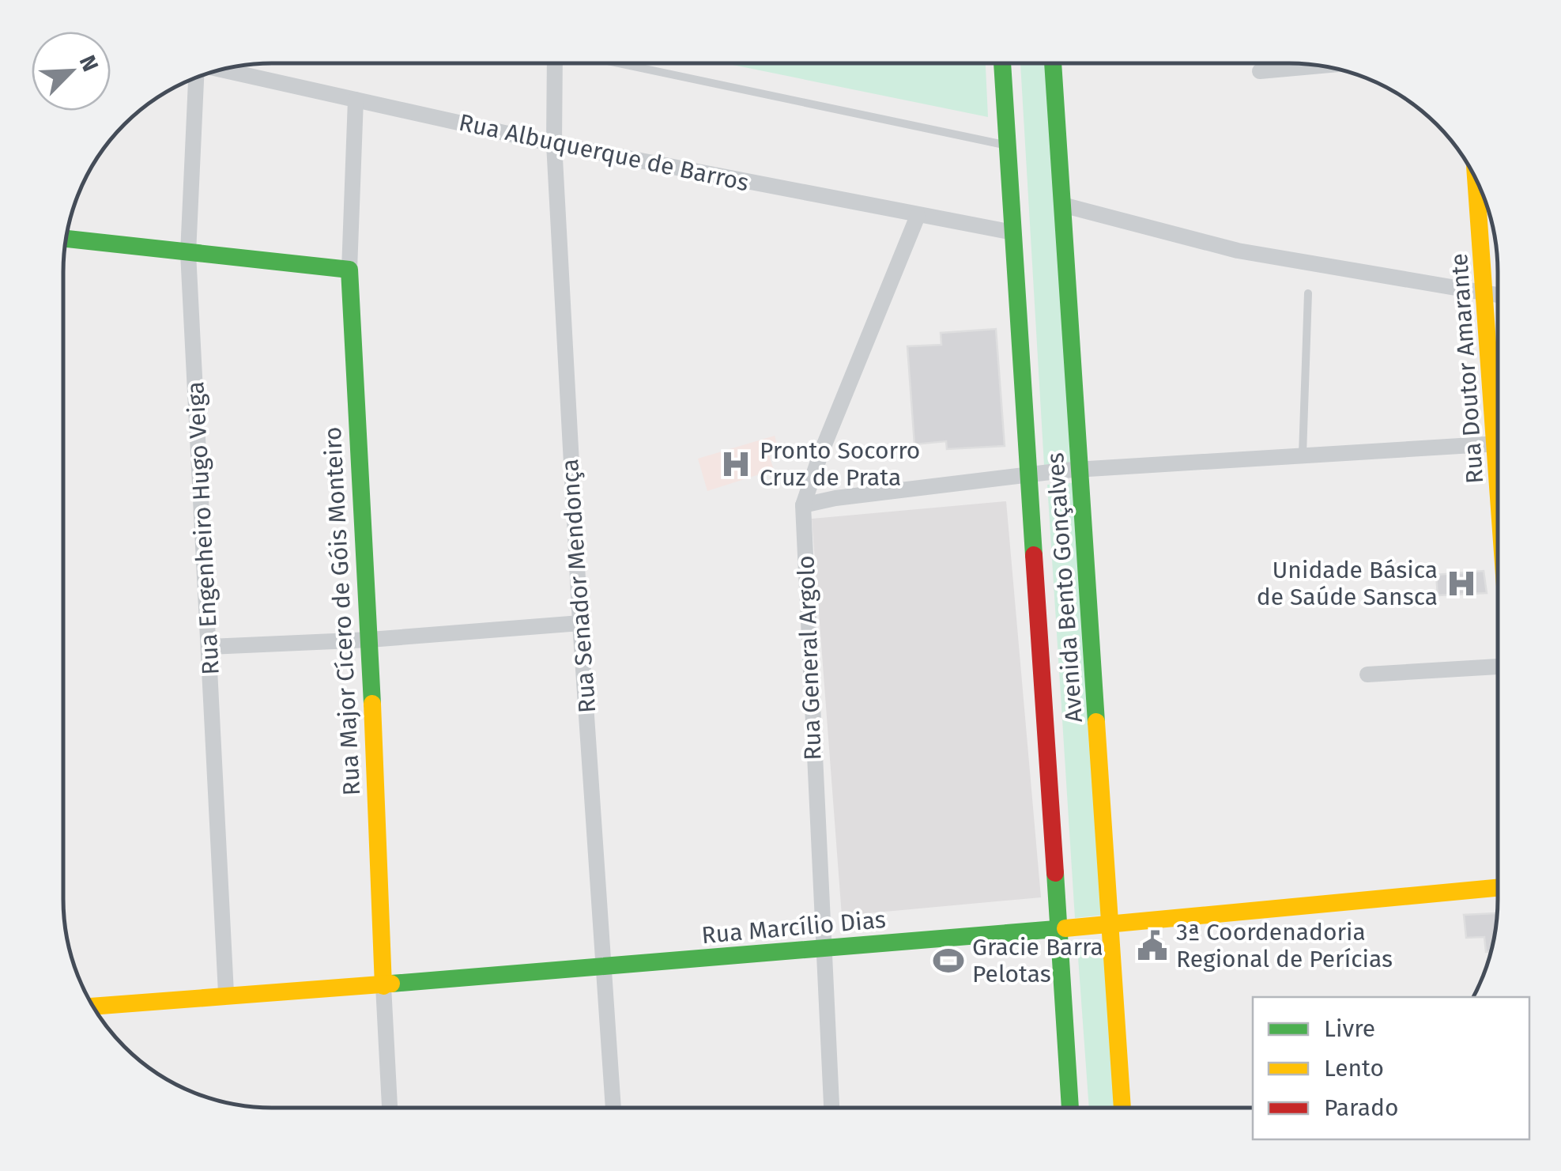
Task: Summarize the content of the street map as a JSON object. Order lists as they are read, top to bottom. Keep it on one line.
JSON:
{"streets":{"main road":["Rua Doutor Amarante","Avenida Bento Gonçalves","Rua Major Cícero de Góis Monteiro","Rua Marcílio Dias"],"street":["Rua Albuquerque de Barros","Rua Engenheiro Hugo Veiga","Rua Senador Mendonça","Rua General Argolo"]},"crossings":[["Rua Albuquerque de Barros","Rua Senador Mendonça"],["Rua Albuquerque de Barros","Avenida Bento Gonçalves"],["Rua Albuquerque de Barros","Rua Major Cícero de Góis Monteiro"],["Rua Albuquerque de Barros","Rua General Argolo"],["Rua Engenheiro Hugo Veiga","Rua Marcílio Dias"],["Rua Senador Mendonça","Rua Marcílio Dias"],["Avenida Bento Gonçalves","Rua Marcílio Dias"],["Rua Major Cícero de Góis Monteiro","Rua Marcílio Dias"],["Rua General Argolo","Rua Marcílio Dias"]],"places":{"hospital":["Pronto Socorro Cruz de Prata","Unidade Básica de Saúde Sansca"],"public building":["3ª Coordenadoria Regional de Perícias"],"sports":["Gracie Barra Pelotas"]},"legend":["Livre","Lento","Parado"],"north":"top right"}
